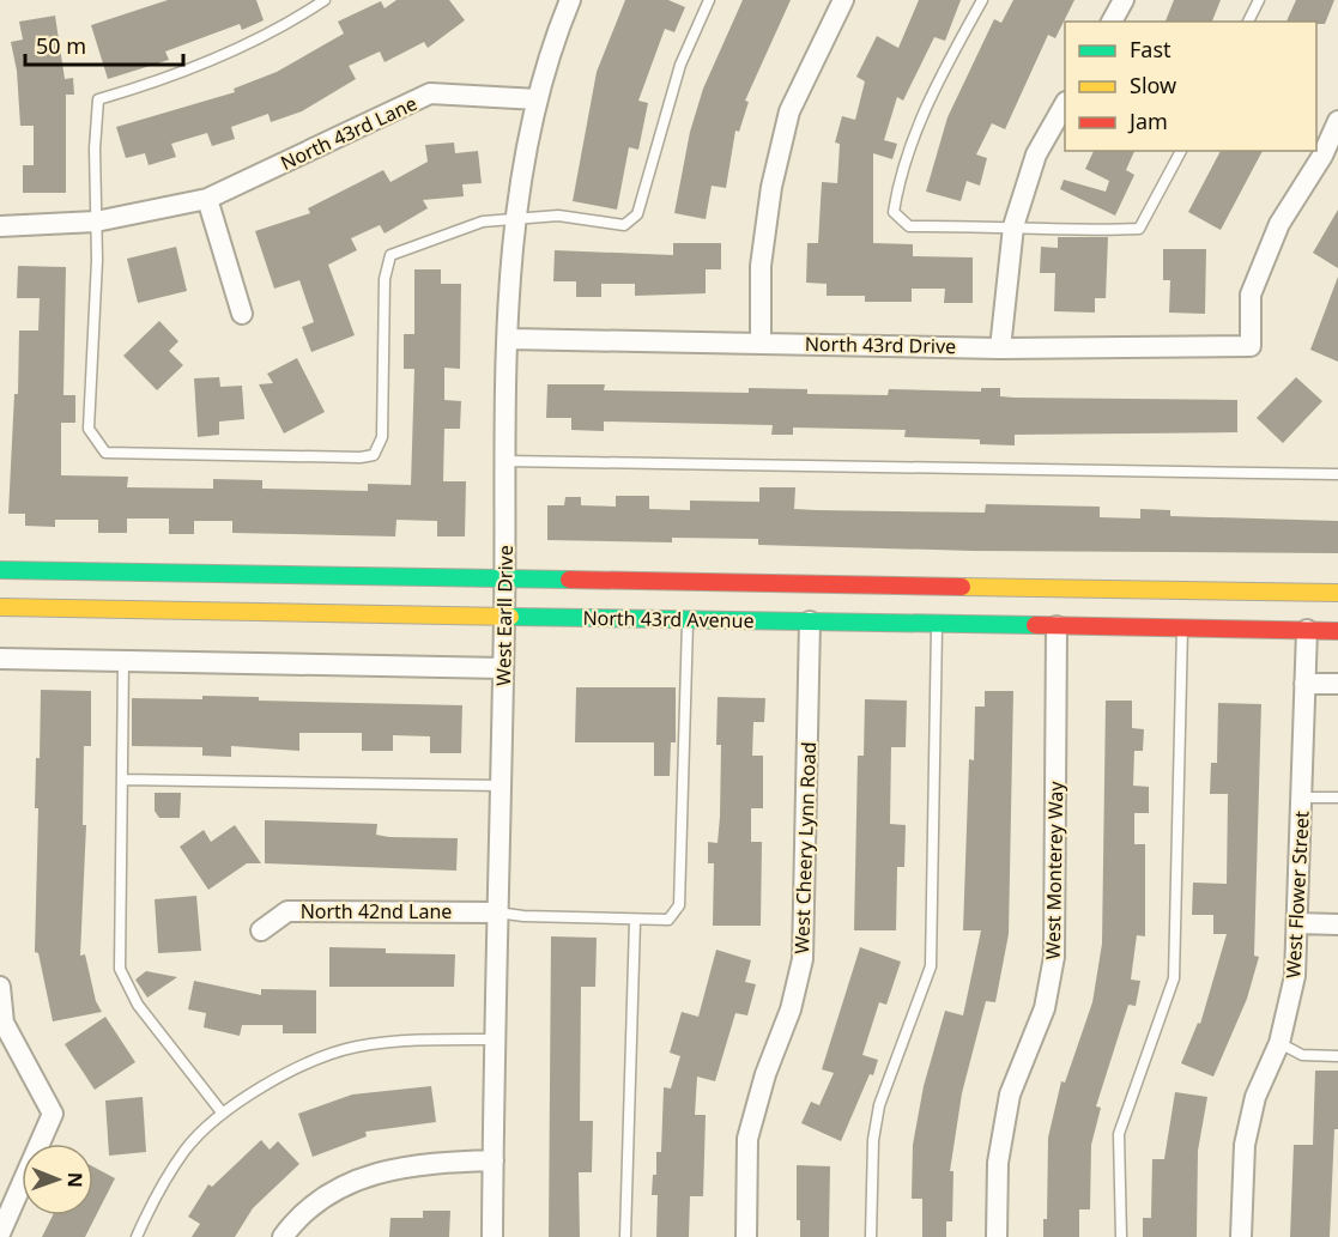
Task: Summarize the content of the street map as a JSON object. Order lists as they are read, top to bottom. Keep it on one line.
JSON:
{"streets":{"main road":["North 43rd Avenue"],"street":["North 43rd Lane","North 43rd Drive","West Earll Drive","West Cheery Lynn Road","West Monterey Way","West Flower Street","North 42nd Lane"]},"crossings":[["North 43rd Lane","West Earll Drive"],["North 43rd Drive","West Earll Drive"],["West Earll Drive","North 43rd Avenue"],["West Earll Drive","North 42nd Lane"],["North 43rd Avenue","West Cheery Lynn Road"],["North 43rd Avenue","West Monterey Way"],["North 43rd Avenue","West Flower Street"]],"legend":["Fast","Slow","Jam"],"scale_bar":"50 m","north":"right"}
